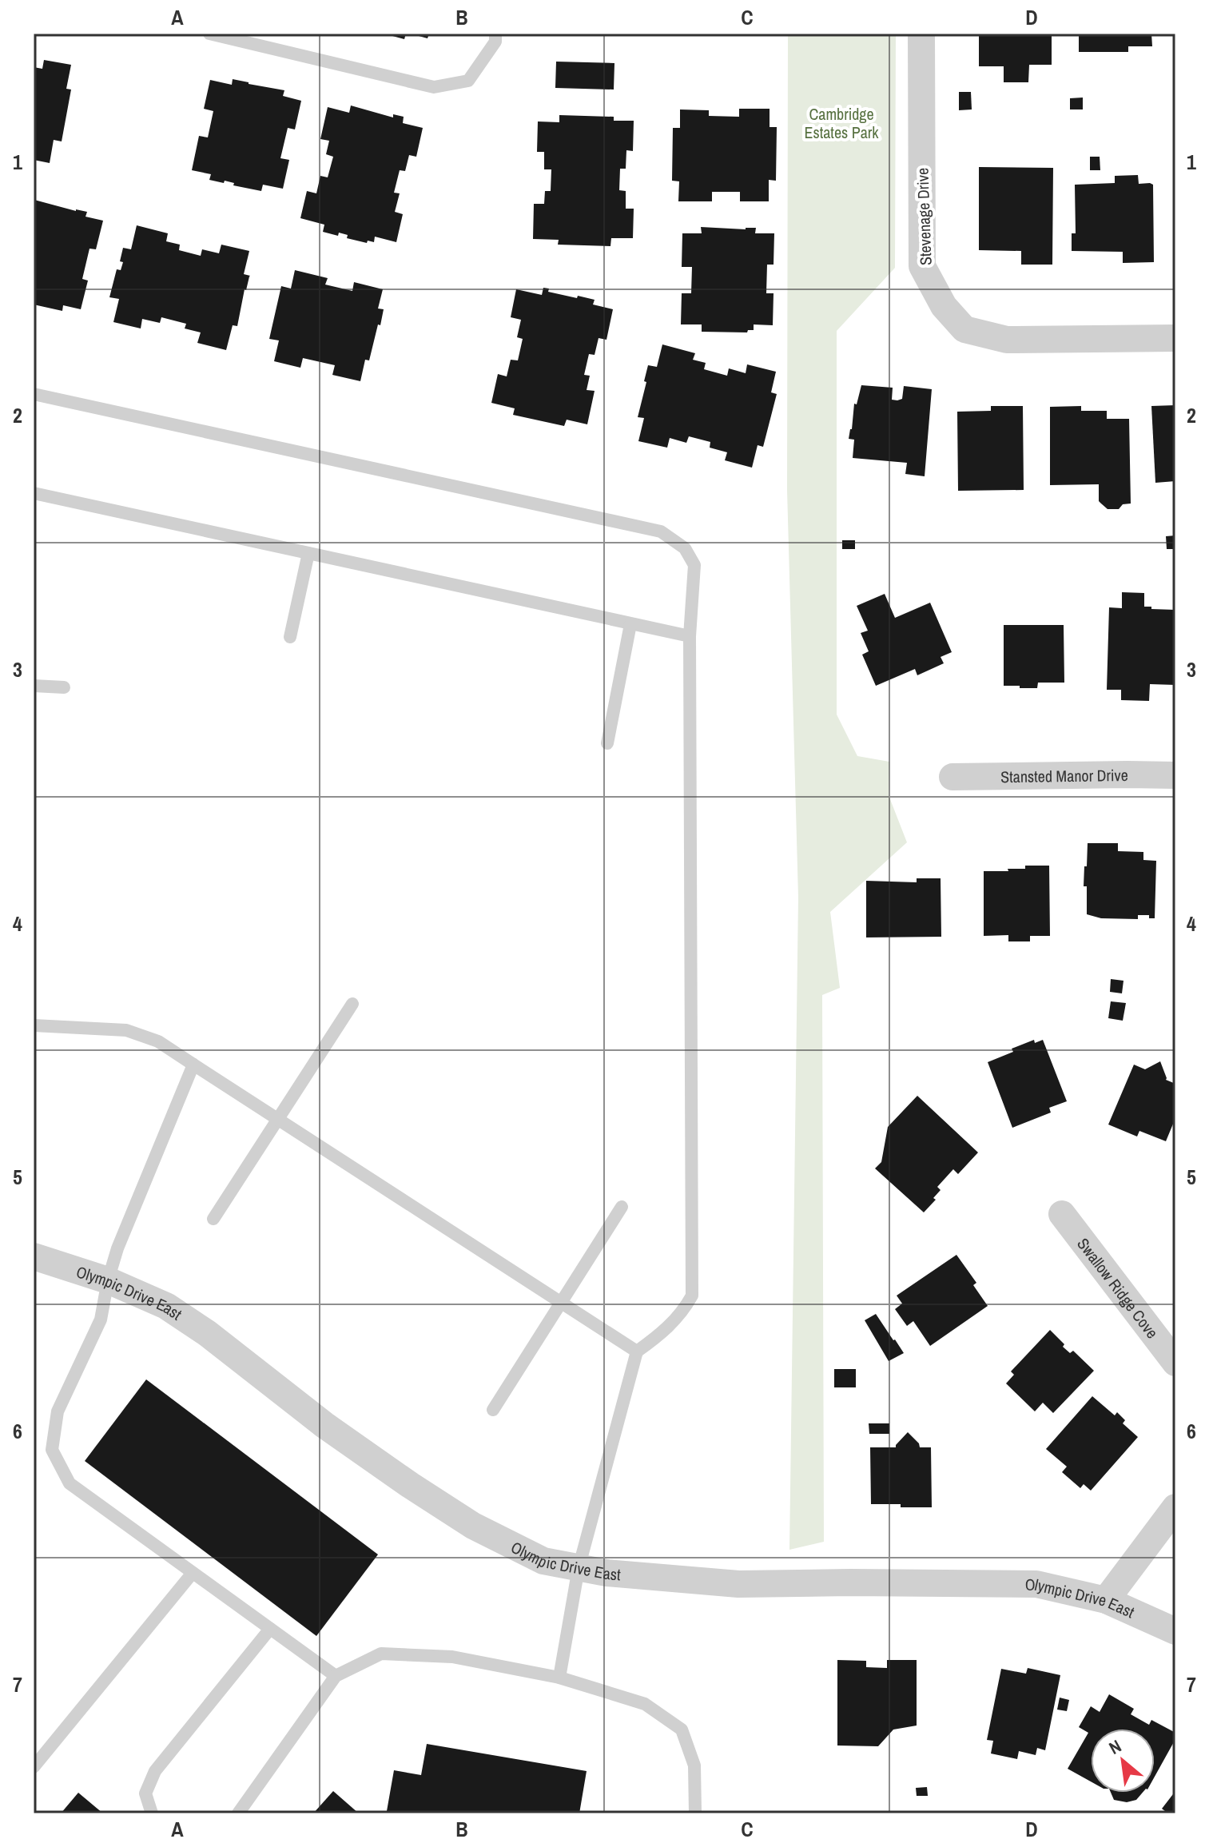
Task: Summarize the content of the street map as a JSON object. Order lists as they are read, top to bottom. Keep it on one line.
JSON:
{"streets":{"street":["Stevenage Drive","Stansted Manor Drive","Swallow Ridge Cove","Olympic Drive East"]},"parks":["Cambridge Estates Park"],"north":"top left","grid":{"columns":["A","B","C","D"],"rows":["1","2","3","4","5","6","7"]}}
